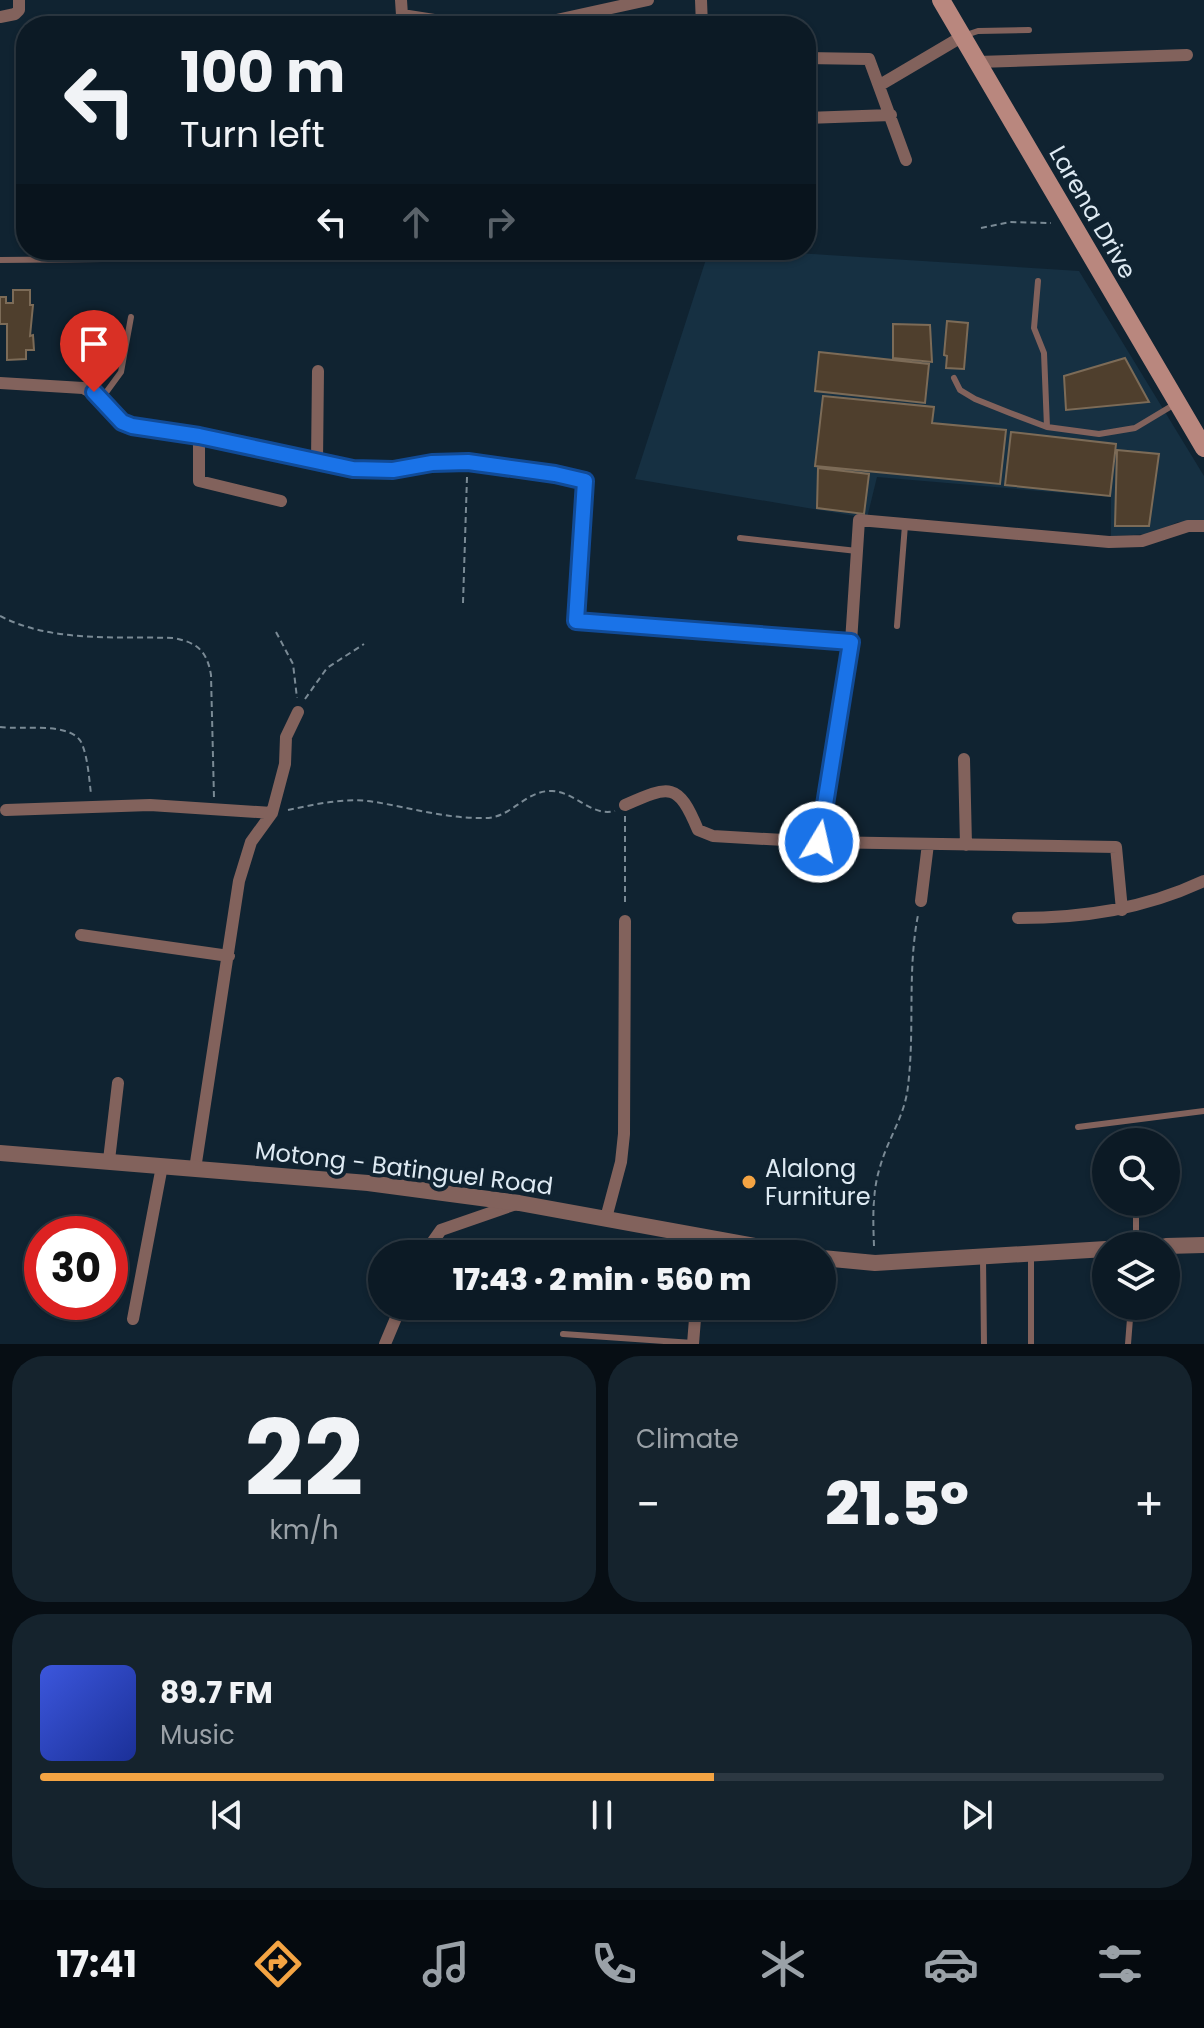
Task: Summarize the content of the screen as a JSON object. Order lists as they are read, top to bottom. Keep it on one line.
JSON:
{"streets":{"main road":["Larena Drive"],"street":["Motong - Batinguel Road"]},"places":["Alalong Furniture"],"page":{"turn":["100 m","Turn left"],"limit":"30","trip":"17:43 · 2 min · 560 m","tile":[["22","km/h"],"Climate"],"heat":["−","21.5°","+"],"song":["89.7 FM","Music"],"tabs":"17:41"}}
